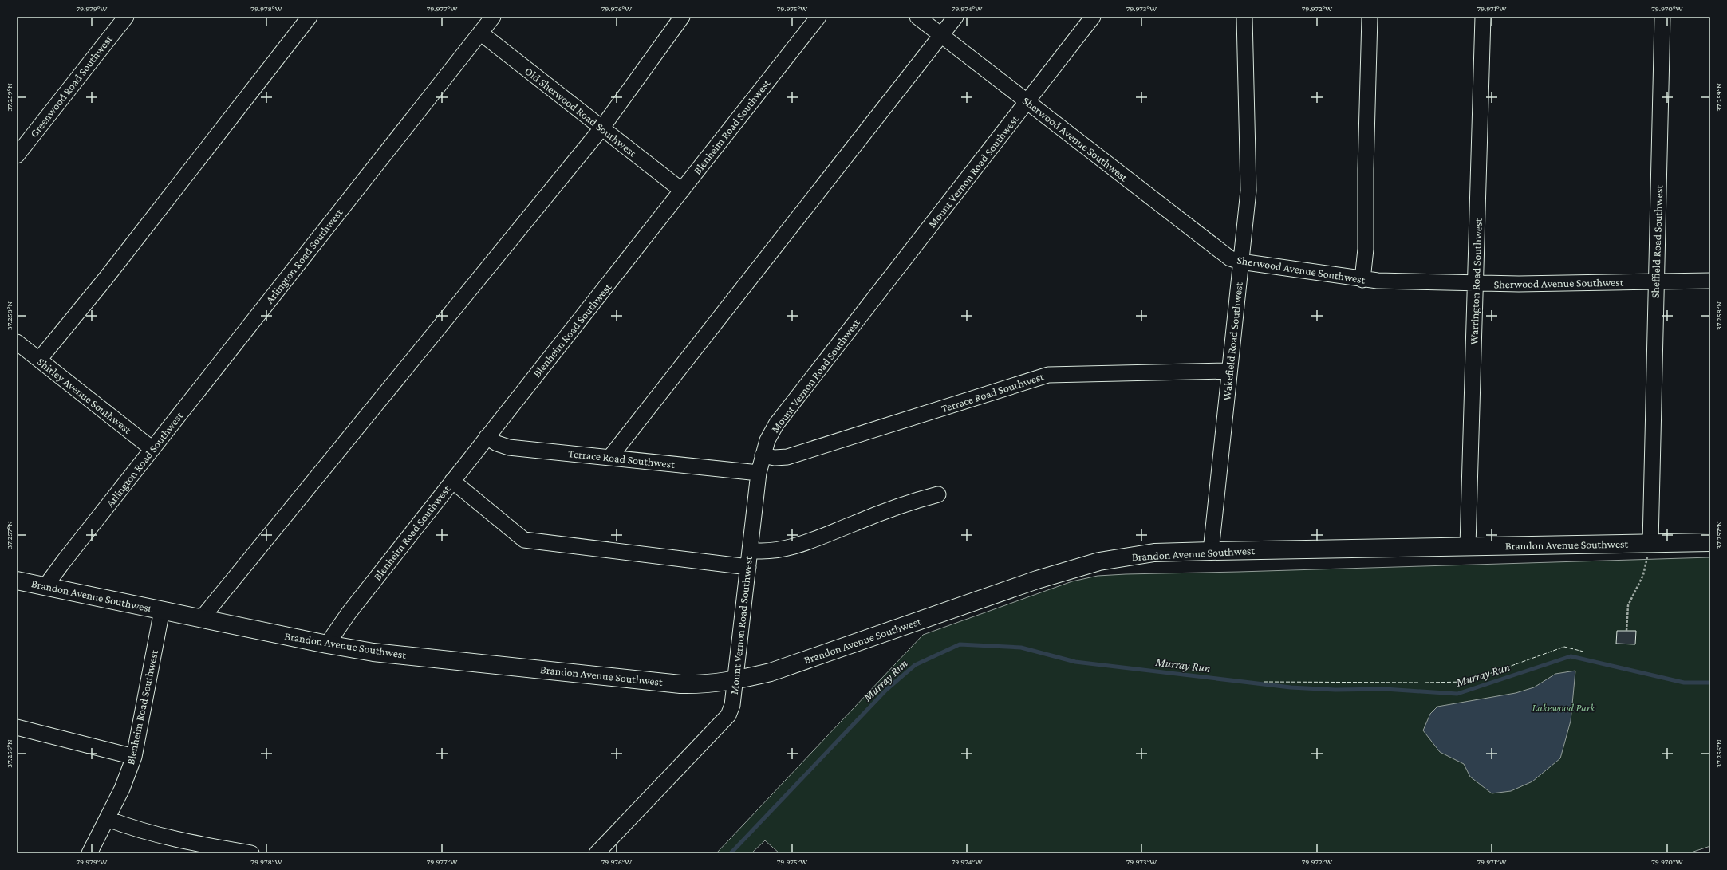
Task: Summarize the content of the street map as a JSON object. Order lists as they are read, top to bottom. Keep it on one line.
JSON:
{"streets":{"main road":["Brandon Avenue Southwest"],"street":["Greenwood Road Southwest","Old Sherwood Road Southwest","Blenheim Road Southwest","Sherwood Avenue Southwest","Mount Vernon Road Southwest","Sheffield Road Southwest","Arlington Road Southwest","Warrington Road Southwest","Wakefield Road Southwest","Terrace Road Southwest","Shirley Avenue Southwest"]},"crossings":[["Old Sherwood Road Southwest","Blenheim Road Southwest"],["Old Sherwood Road Southwest","Arlington Road Southwest"],["Blenheim Road Southwest","Terrace Road Southwest"],["Blenheim Road Southwest","Brandon Avenue Southwest"],["Sherwood Avenue Southwest","Mount Vernon Road Southwest"],["Sherwood Avenue Southwest","Sheffield Road Southwest"],["Sherwood Avenue Southwest","Warrington Road Southwest"],["Sherwood Avenue Southwest","Wakefield Road Southwest"],["Mount Vernon Road Southwest","Terrace Road Southwest"],["Mount Vernon Road Southwest","Brandon Avenue Southwest"],["Sheffield Road Southwest","Brandon Avenue Southwest"],["Arlington Road Southwest","Shirley Avenue Southwest"],["Arlington Road Southwest","Brandon Avenue Southwest"],["Warrington Road Southwest","Brandon Avenue Southwest"],["Wakefield Road Southwest","Terrace Road Southwest"],["Wakefield Road Southwest","Brandon Avenue Southwest"]],"water":["Murray Run"],"parks":["Lakewood Park"],"coordinates":["79.979°W","79.978°W","79.977°W","79.976°W","79.975°W","79.974°W","79.973°W","79.972°W","79.971°W","79.970°W","37.259°N","37.258°N","37.257°N","37.256°N"]}
